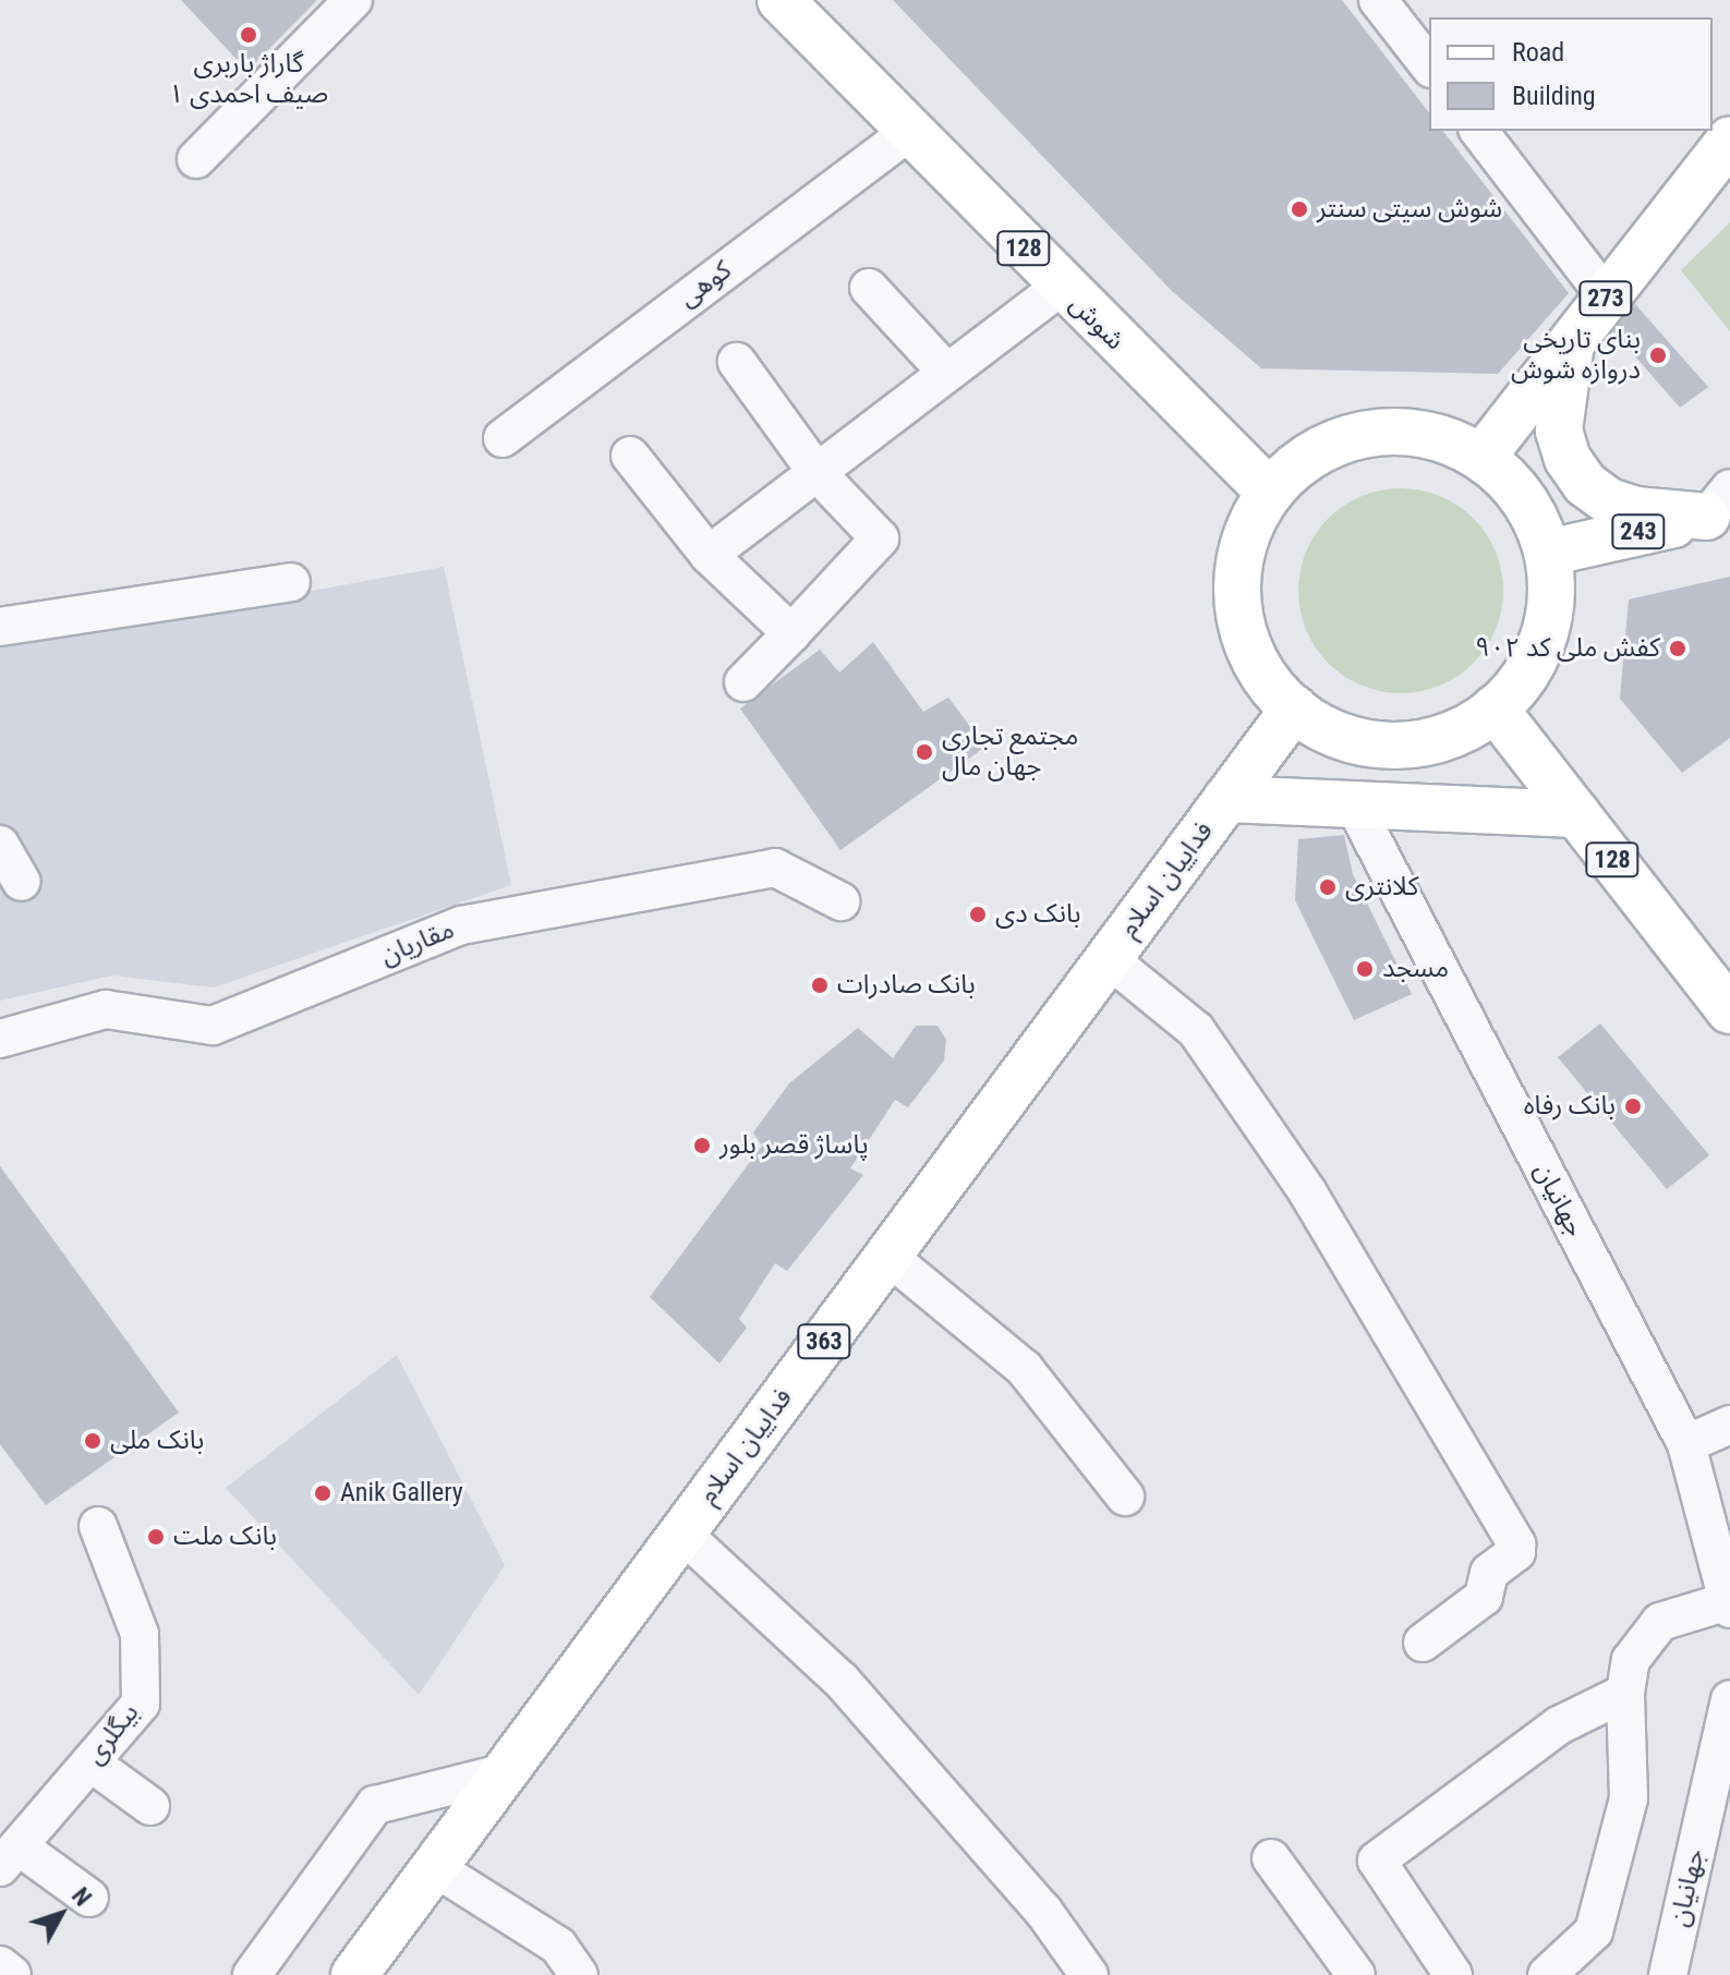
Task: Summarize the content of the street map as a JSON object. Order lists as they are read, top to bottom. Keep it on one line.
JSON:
{"streets":{"main road":["128","273","شوش","243","فداییان اسلام","363"],"street":["کوهی","مقاریان","جهانیان","بیگلری"]},"crossings":[["کوهی","شوش"]],"places":["گاراژ باربری صیف احمدی ۱","شوش سیتی سنتر","بنای تاریخی دروازه شوش","کفش ملی کد ۹۰۲","مجتمع تجاری جهان مال","کلانتری","بانک دی","مسجد","بانک صادرات","بانک رفاه","پاساژ قصر بلور","بانک ملی","Anik Gallery","بانک ملت"],"legend":["Road","Building"],"north":"top right"}
